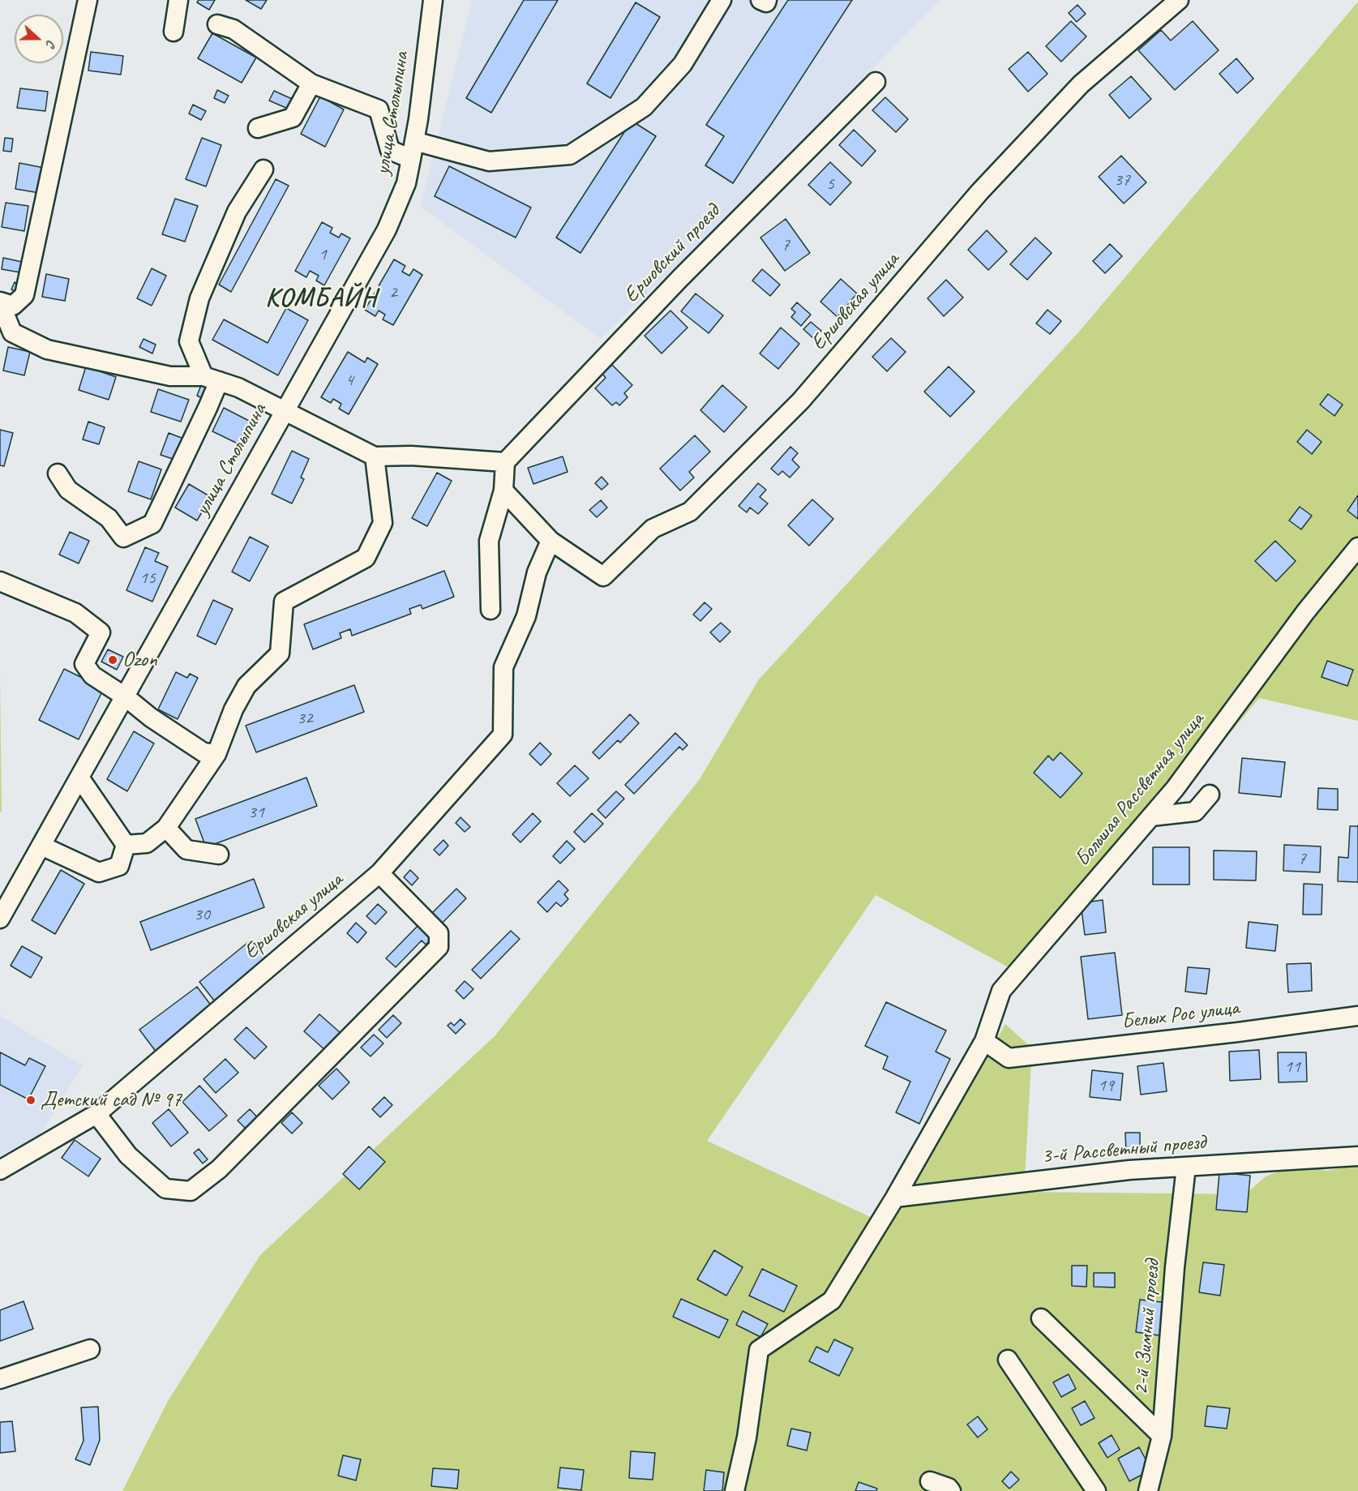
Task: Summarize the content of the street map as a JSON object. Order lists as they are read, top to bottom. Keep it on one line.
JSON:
{"streets":{"street":["улица Столыпина","Ершовский проезд","Ершовская улица","Большая Рассветная улица","Белых Рос улица","3-й Рассветный проезд","2-й Зимний проезд"]},"crossings":[["Большая Рассветная улица","Белых Рос улица"],["Большая Рассветная улица","3-й Рассветный проезд"],["3-й Рассветный проезд","2-й Зимний проезд"]],"districts":["КОМБАЙН"],"places":["Ozon","Детский сад № 97"],"house_numbers":["37","5","7","1","2","4","15","32","31","7","30","11","19"],"north":"right"}
